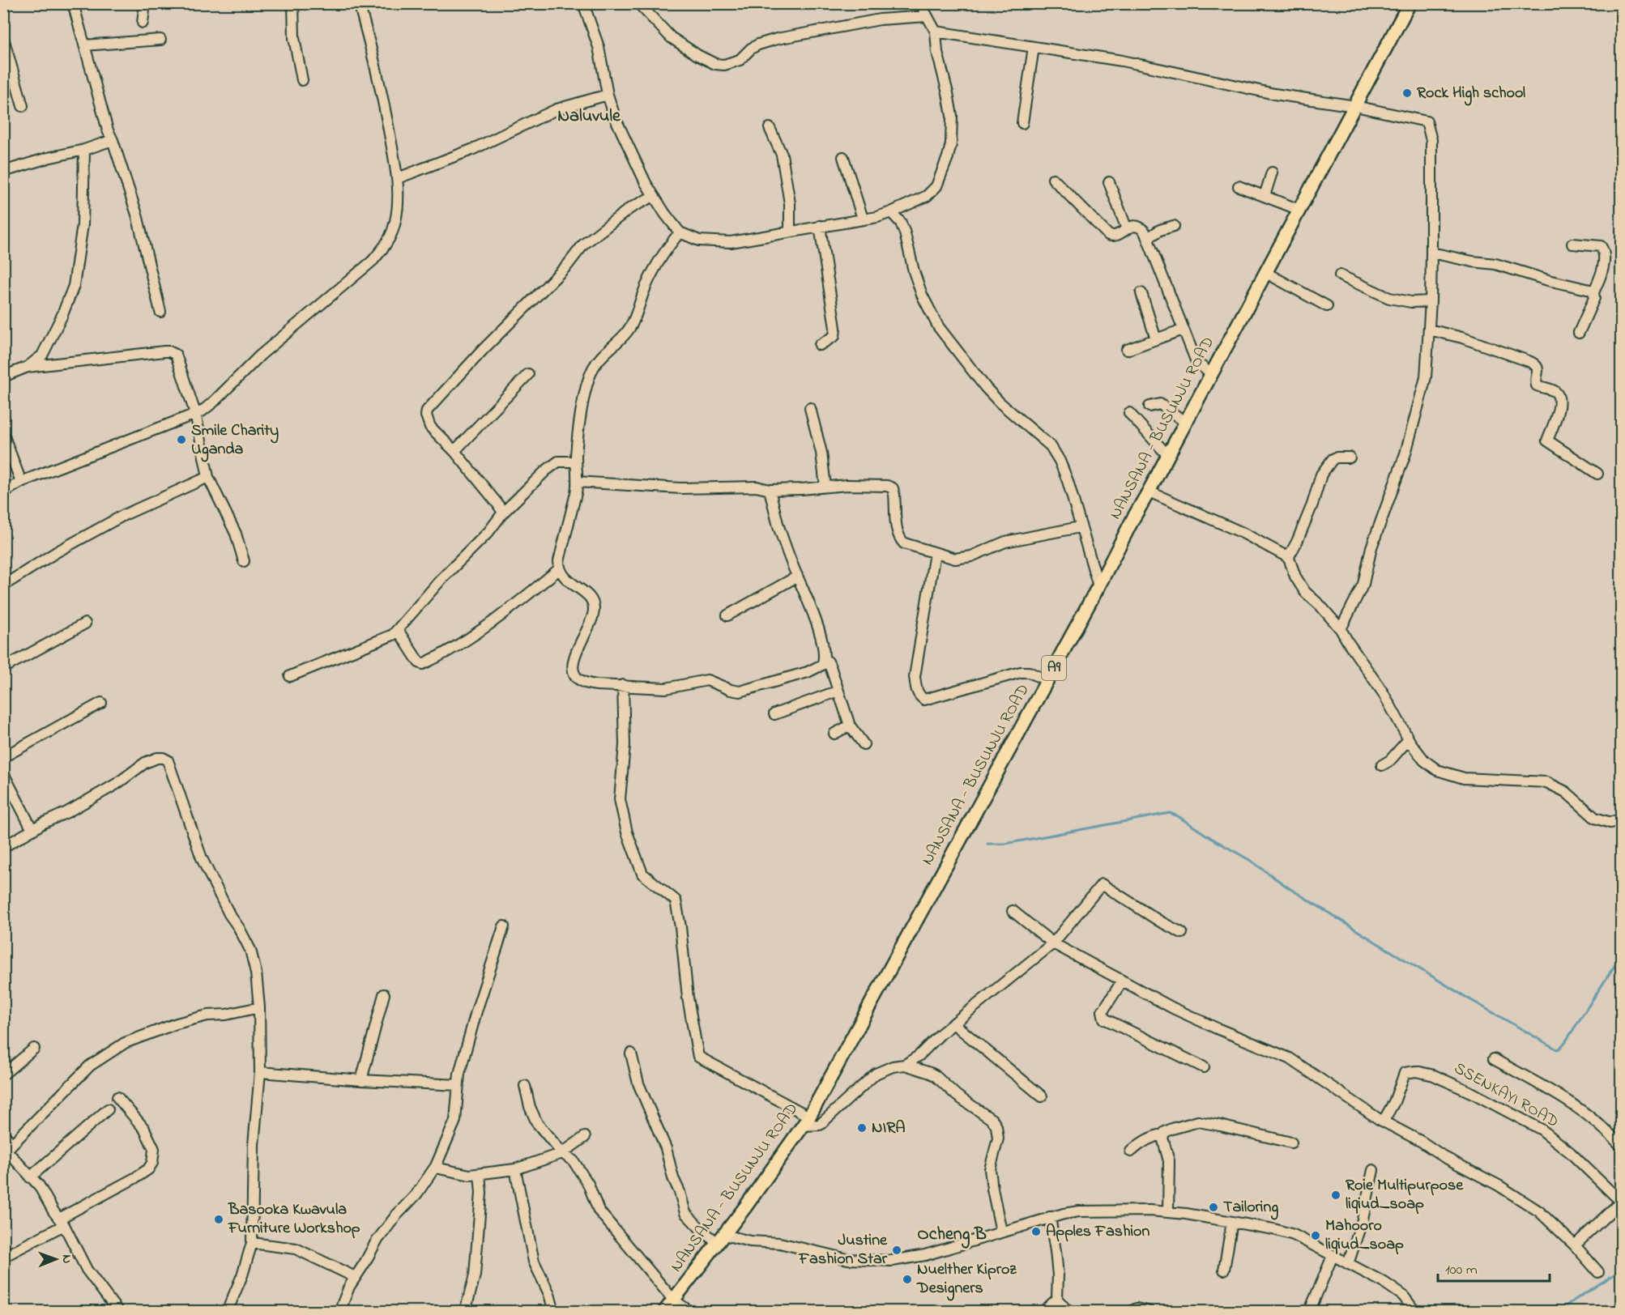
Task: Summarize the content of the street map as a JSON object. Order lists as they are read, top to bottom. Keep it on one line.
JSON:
{"streets":{"main road":["NANSANA - BUSUNJU ROAD","A9"],"street":["SSENKAYI ROAD"]},"districts":["Naluvule","Ocheng B"],"places":["Rock High school","Smile Charity Uganda","NIRA","Roie Multipurpose liqiud_soap","Tailoring","Basooka Kwavula Furniture Workshop","Apples Fashion","Mahooro liqiud_soap","Justine Fashion Star","Nuelther Kiproz Designers"],"scale_bar":"100 m","north":"right"}
